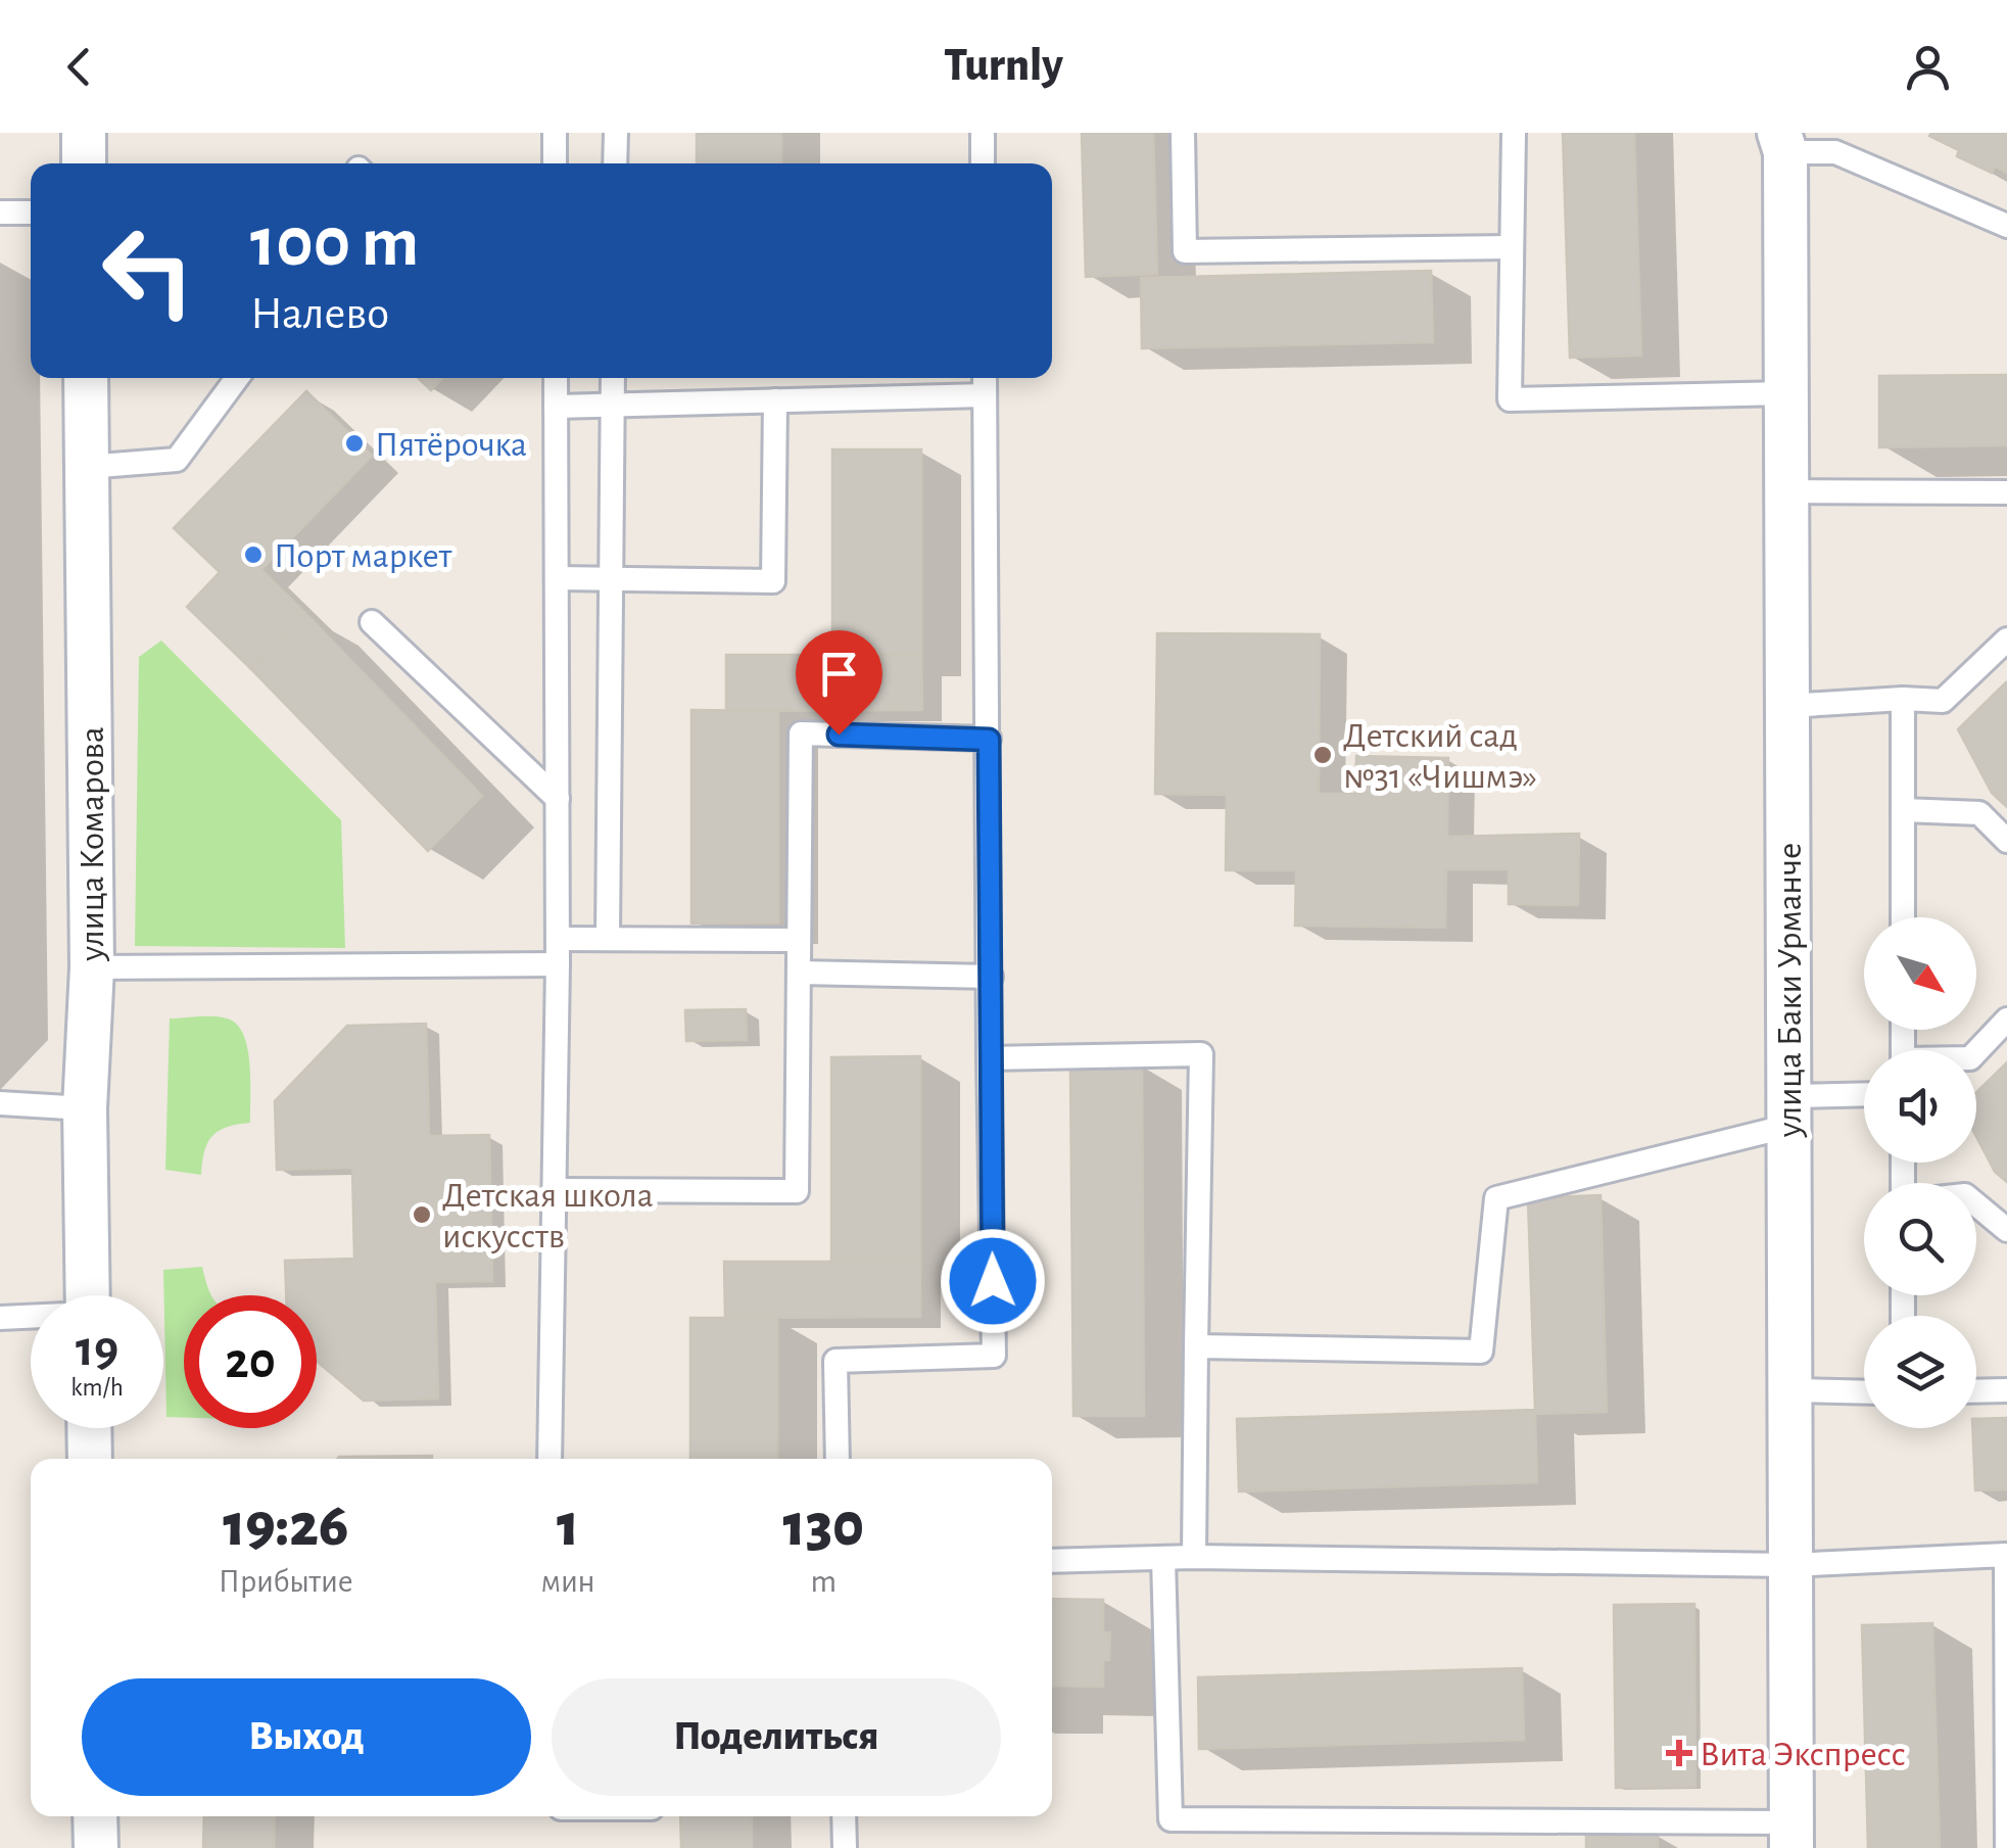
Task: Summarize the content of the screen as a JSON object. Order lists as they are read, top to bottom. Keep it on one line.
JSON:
{"streets":{"street":["улица Комарова","улица Баки Урманче"]},"places":{"other":["Пятёрочка","Порт маркет","Детский сад №31 «Чишмэ»","Детская школа искусств"],"health":["Вита Экспресс"]},"north":"bottom right","page":{"header":"Turnly","turn":["100 m","Налево"],"speed":"19 km/h","limit":"20","eta":["19:26","Прибытие","1","мин","130","m"],"buttons":["Выход","Поделиться"]}}
